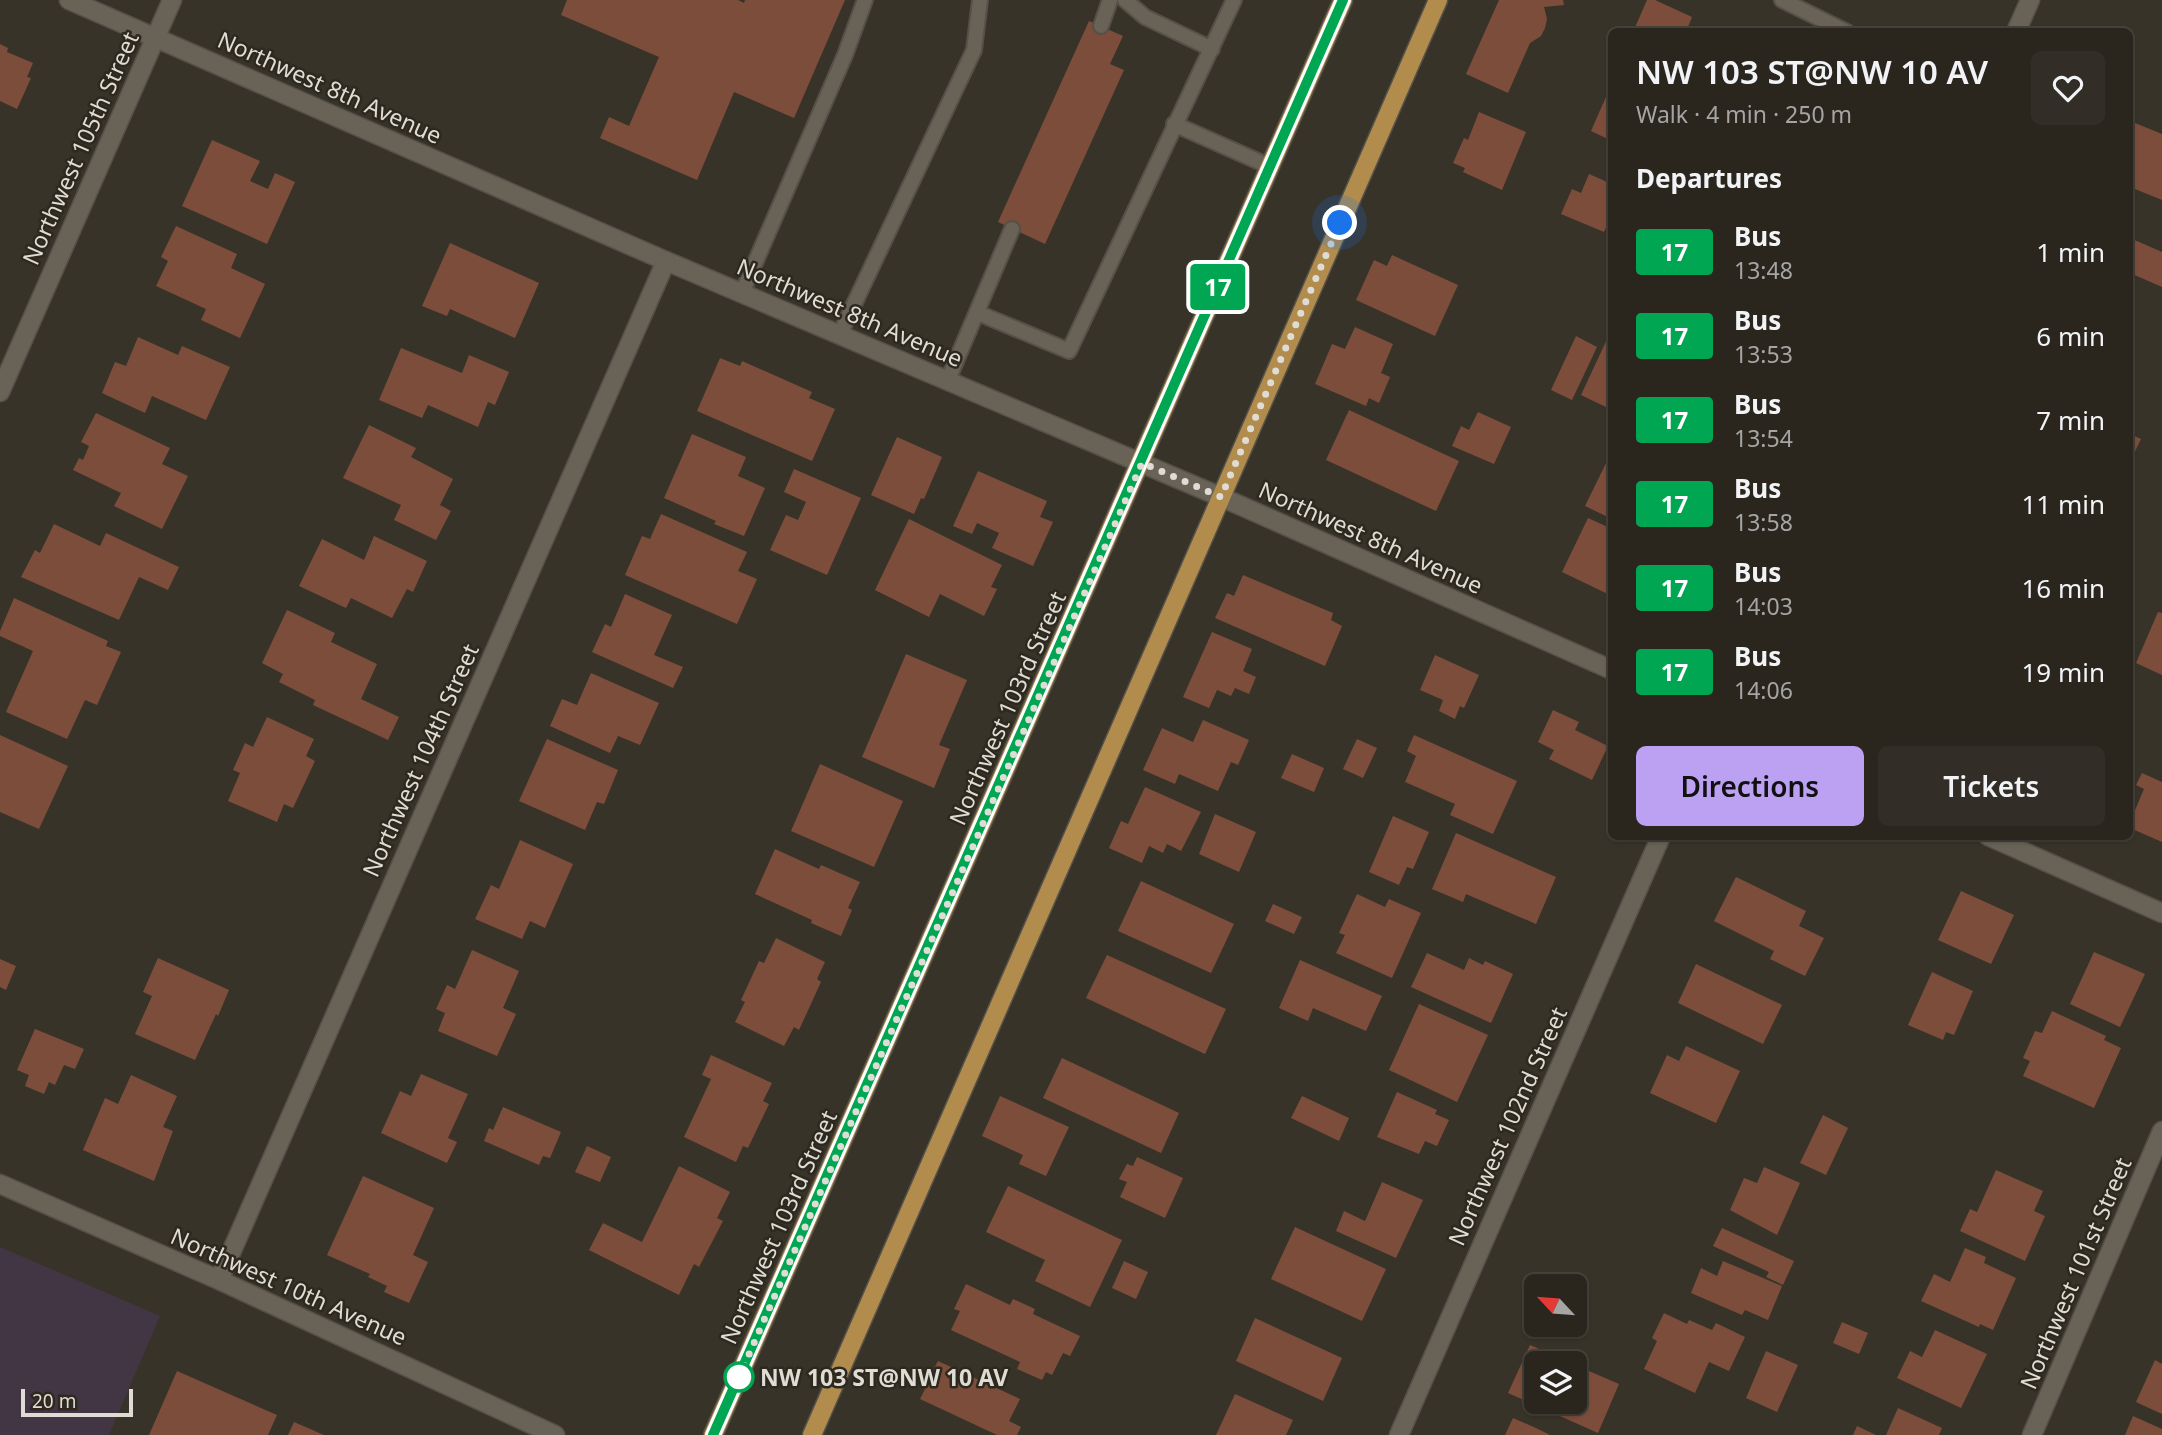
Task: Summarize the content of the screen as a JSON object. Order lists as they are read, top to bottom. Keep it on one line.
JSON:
{"streets":{"main road":["Northwest 103rd Street"],"street":["Northwest 8th Avenue","Northwest 105th Street","Northwest 104th Street","Northwest 102nd Street","Northwest 101st Street","Northwest 10th Avenue"]},"crossings":[["Northwest 8th Avenue","Northwest 105th Street"],["Northwest 8th Avenue","Northwest 103rd Street"],["Northwest 8th Avenue","Northwest 104th Street"],["Northwest 104th Street","Northwest 10th Avenue"]],"places":["NW 103 ST@NW 10 AV"],"lines":["bus line 17"],"scale_bar":"20 m","north":"top left","page":{"on_map":"17","heading":[["NW 103 ST@NW 10 AV","Walk · 4 min · 250 m"],"Departures"],"list":[{"mark":"17","name":"Bus","note":"13:48","value":"1 min"},{"mark":"17","name":"Bus","note":"13:53","value":"6 min"},{"mark":"17","name":"Bus","note":"13:54","value":"7 min"},{"mark":"17","name":"Bus","note":"13:58","value":"11 min"},{"mark":"17","name":"Bus","note":"14:03","value":"16 min"},{"mark":"17","name":"Bus","note":"14:06","value":"19 min"}],"buttons":["Directions","Tickets"],"scale":"20 m"}}
